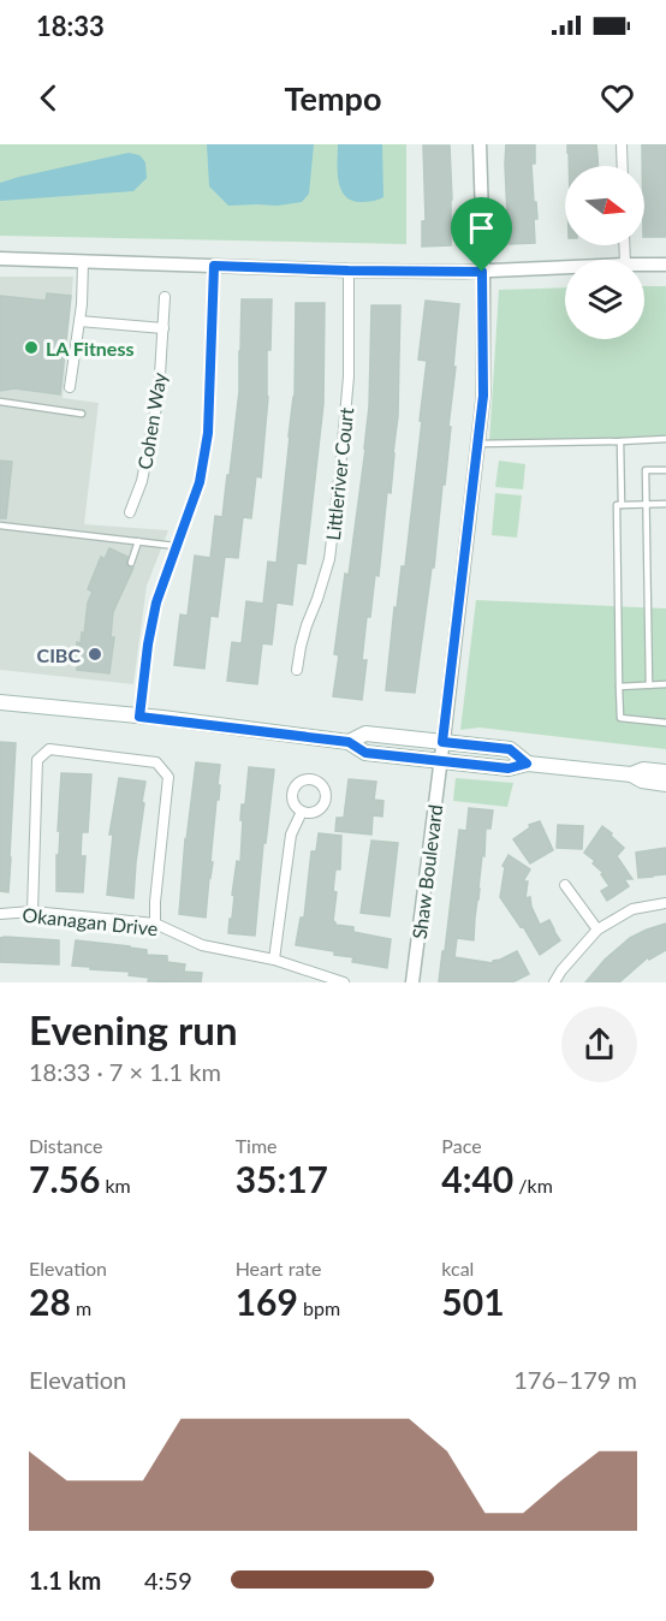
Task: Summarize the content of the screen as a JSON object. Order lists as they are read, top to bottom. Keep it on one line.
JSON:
{"streets":{"street":["Cohen Way","Littleriver Court","Shaw Boulevard","Okanagan Drive"]},"places":["LA Fitness","CIBC"],"north":"right","page":{"status":"18:33","header":"Tempo","heading":["Evening run","18:33 · 7 × 1.1 km"],"stats":[["Distance","7.56 km"],["Time","35:17"],["Pace","4:40 /km"],["Elevation","28 m"],["Heart rate","169 bpm"],["kcal","501"]],"chart":["Elevation","176–179 m"],"list":[{"name":"1.1 km","note":"4:59"}]}}
